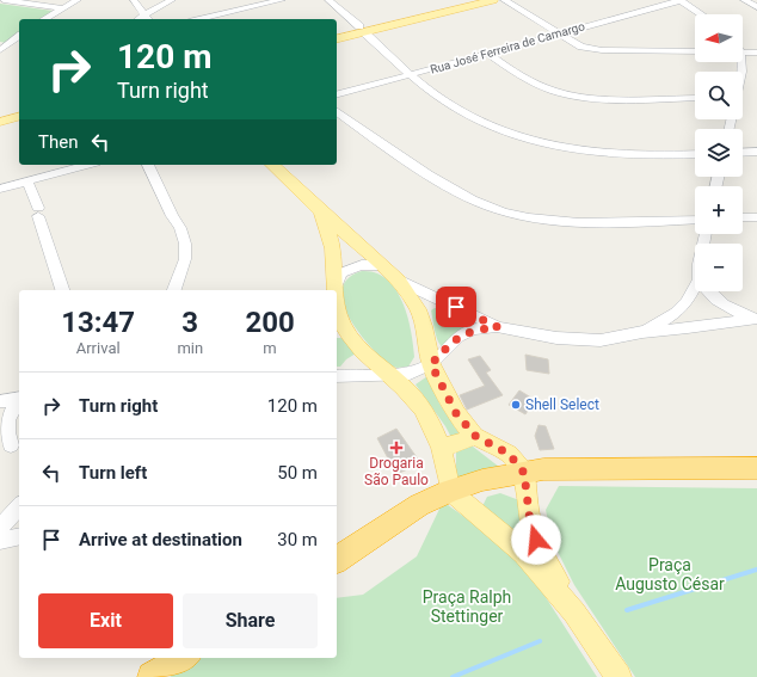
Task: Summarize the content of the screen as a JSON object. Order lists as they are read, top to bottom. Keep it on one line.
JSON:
{"streets":{"street":["Rua José Ferreira de Camargo"]},"parks":["Praça Augusto César","Praça Ralph Stettinger"],"places":{"other":["Shell Select"],"health":["Drogaria São Paulo"]},"north":"left","page":{"map_buttons":["+","−"],"turn":["120 m","Turn right"],"then":"Then","eta":["13:47","Arrival","3","min","200","m"],"list":[{"name":"Turn right","value":"120 m"},{"name":"Turn left","value":"50 m"},{"name":"Arrive at destination","value":"30 m"}],"buttons":["Exit","Share"]}}
